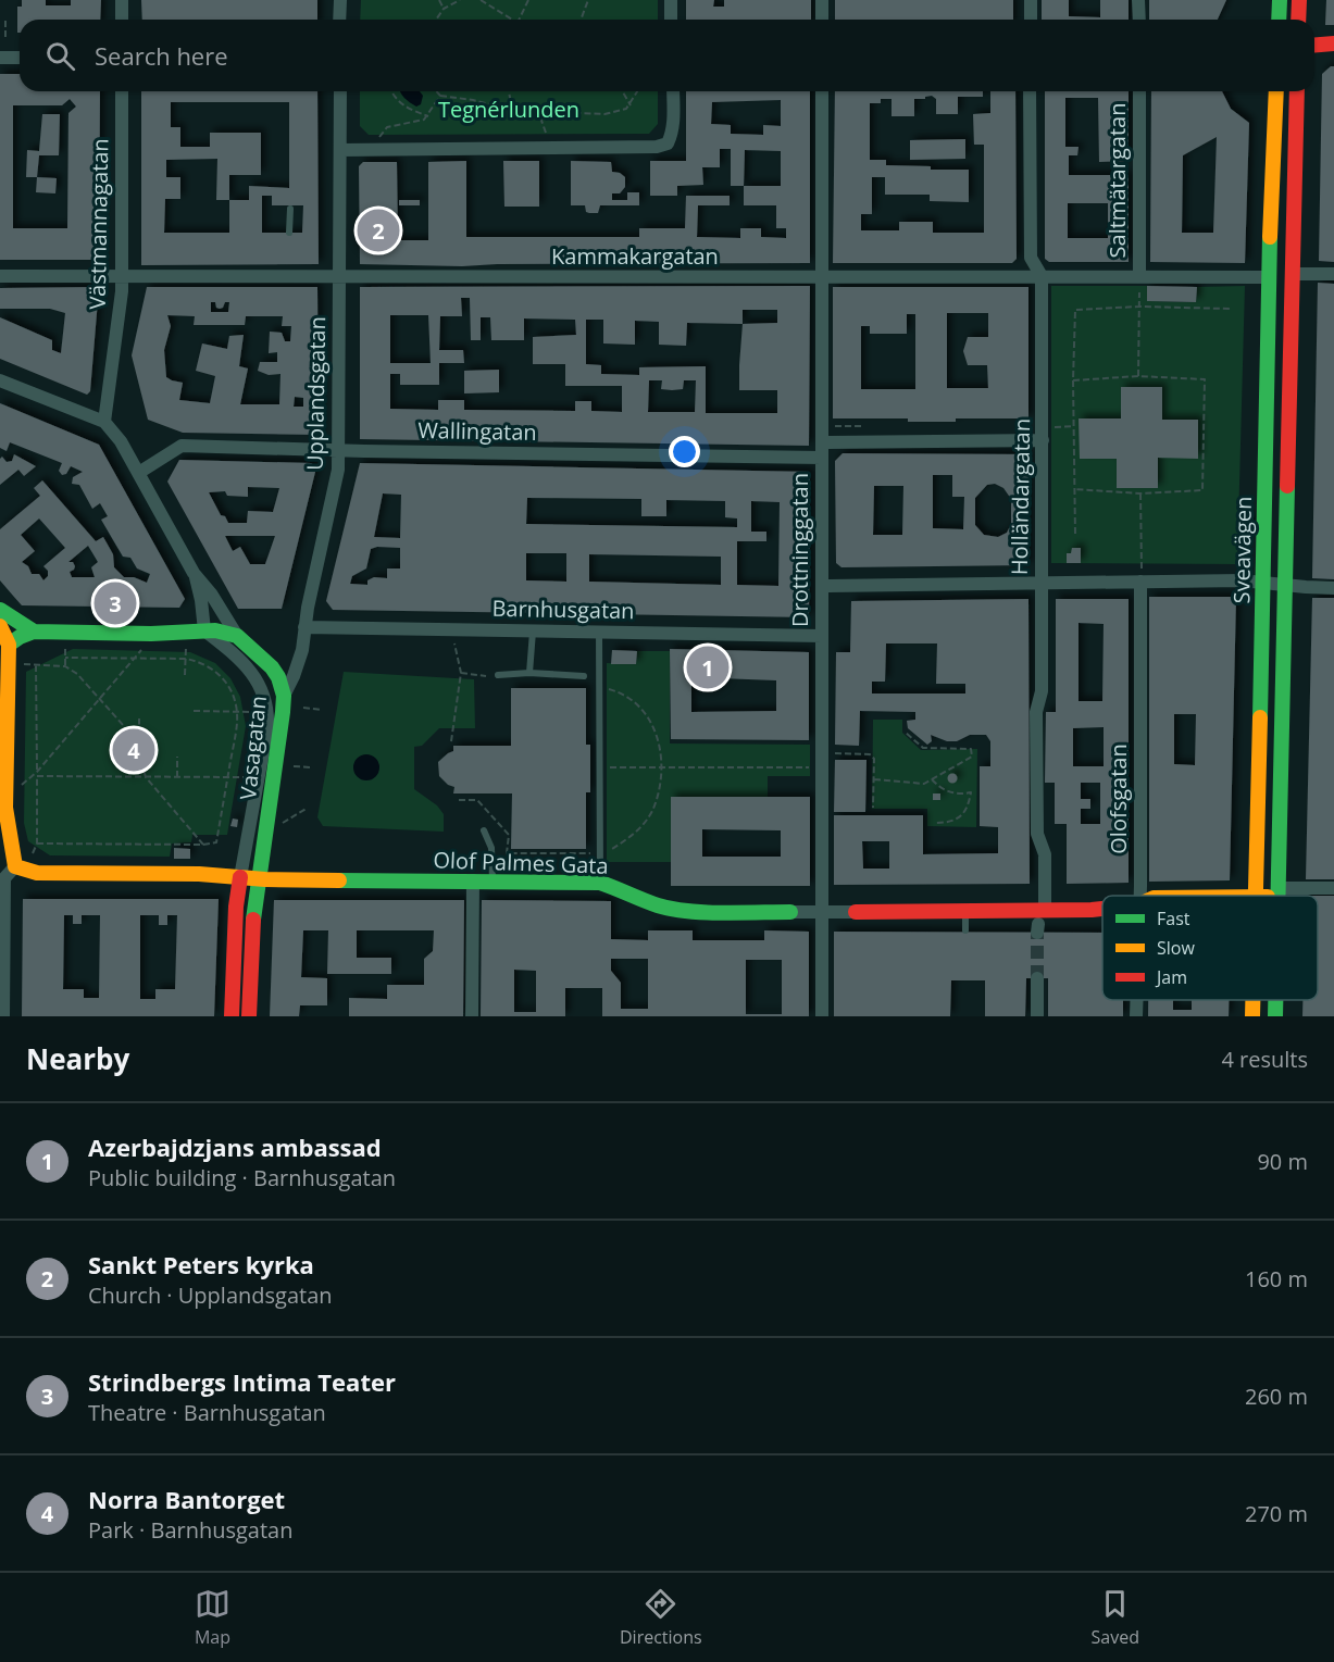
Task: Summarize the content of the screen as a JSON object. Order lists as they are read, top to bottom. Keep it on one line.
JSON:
{"streets":{"main road":["Sveavägen","Vasagatan","Olof Palmes Gata"],"street":["Saltmätargatan","Västmannagatan","Kammakargatan","Upplandsgatan","Wallingatan","Holländargatan","Drottninggatan","Barnhusgatan","Olofsgatan"]},"crossings":[["Saltmätargatan","Kammakargatan"],["Västmannagatan","Kammakargatan"],["Kammakargatan","Upplandsgatan"],["Kammakargatan","Holländargatan"],["Kammakargatan","Drottninggatan"],["Kammakargatan","Sveavägen"],["Upplandsgatan","Wallingatan"],["Upplandsgatan","Barnhusgatan"],["Upplandsgatan","Vasagatan"],["Wallingatan","Drottninggatan"],["Holländargatan","Olof Palmes Gata"],["Drottninggatan","Barnhusgatan"],["Drottninggatan","Olof Palmes Gata"],["Vasagatan","Olof Palmes Gata"]],"parks":["Tegnérlunden"],"legend":["Fast","Slow","Jam"],"page":{"search":"Search here","pins":["2","3","1","4"],"heading":["Nearby","4 results"],"list":[{"mark":"1","name":"Azerbajdzjans ambassad","note":"Public building · Barnhusgatan","value":"90 m"},{"mark":"2","name":"Sankt Peters kyrka","note":"Church · Upplandsgatan","value":"160 m"},{"mark":"3","name":"Strindbergs Intima Teater","note":"Theatre · Barnhusgatan","value":"260 m"},{"mark":"4","name":"Norra Bantorget","note":"Park · Barnhusgatan","value":"270 m"}],"nav":["Map","Directions","Saved"]}}
